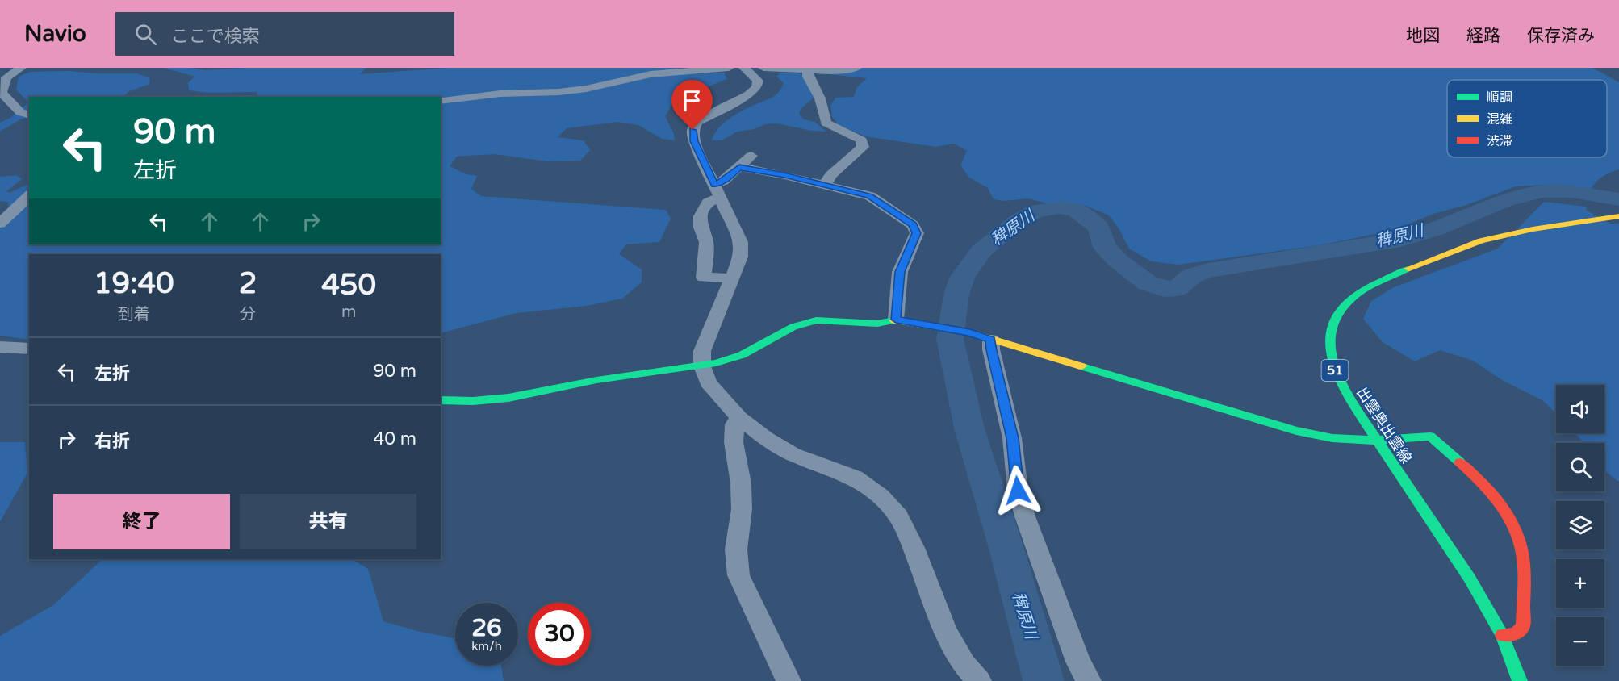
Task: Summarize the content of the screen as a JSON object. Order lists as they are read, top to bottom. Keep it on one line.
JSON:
{"streets":{"street":["51","出雲奥出雲線"]},"water":["稗原川"],"legend":["順調","混雑","渋滞"],"page":{"header":"Navio","search":"ここで検索","nav":["地図","経路","保存済み"],"turn":["90 m","左折"],"eta":["19:40","到着","2","分","450","m"],"list":[{"name":"左折","value":"90 m"},{"name":"右折","value":"40 m"}],"map_buttons":["+","−"],"buttons":["終了","共有"],"speed":"26 km/h","limit":"30"}}
